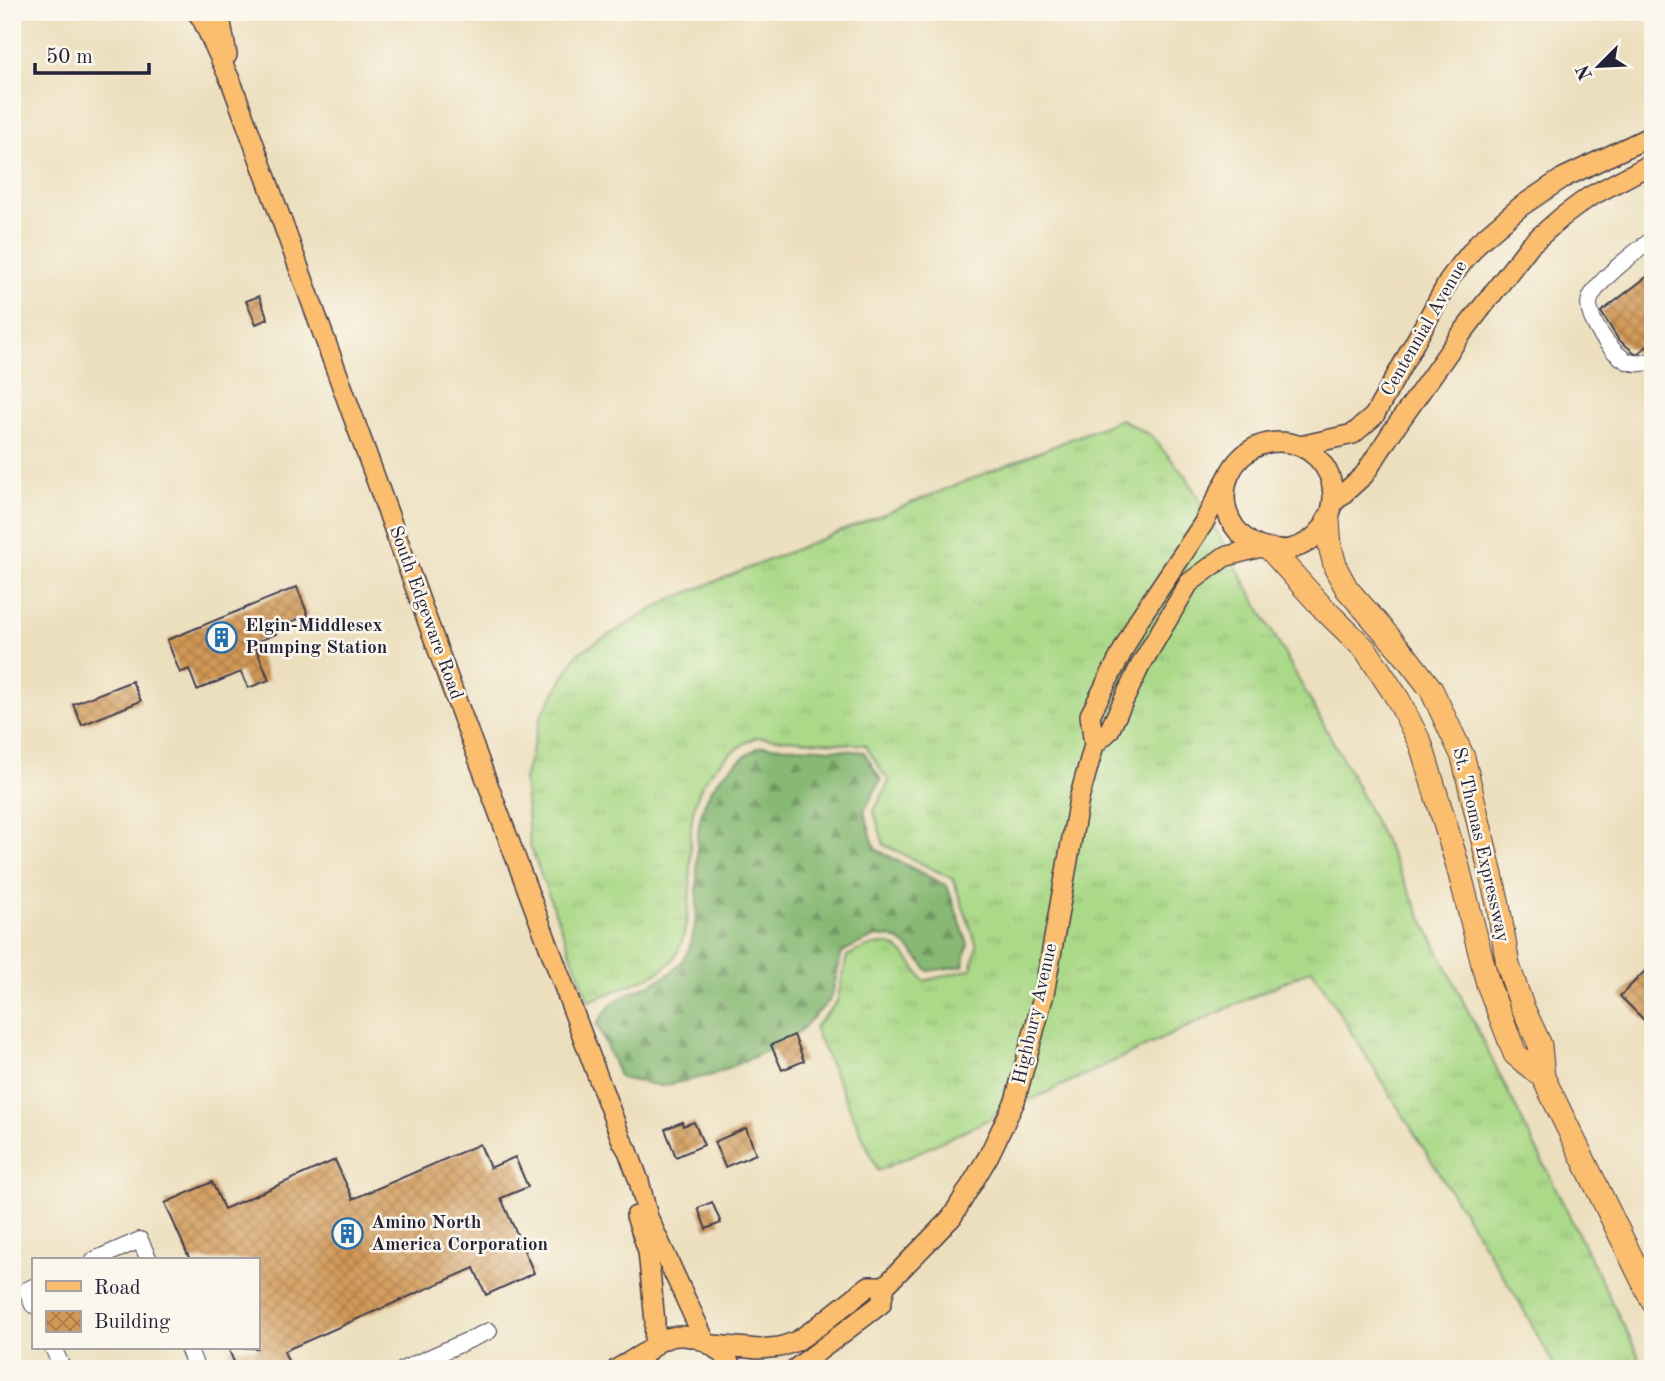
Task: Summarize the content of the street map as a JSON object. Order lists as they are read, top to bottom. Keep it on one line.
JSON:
{"streets":{"highway":["St. Thomas Expressway"],"main road":["Centennial Avenue","South Edgeware Road","Highbury Avenue"]},"crossings":[["Centennial Avenue","St. Thomas Expressway"],["Centennial Avenue","Highbury Avenue"],["South Edgeware Road","Highbury Avenue"],["St. Thomas Expressway","Highbury Avenue"]],"places":{"building":["Elgin-Middlesex Pumping Station","Amino North America Corporation"]},"legend":["Road","Building"],"scale_bar":"50 m","north":"bottom left"}
